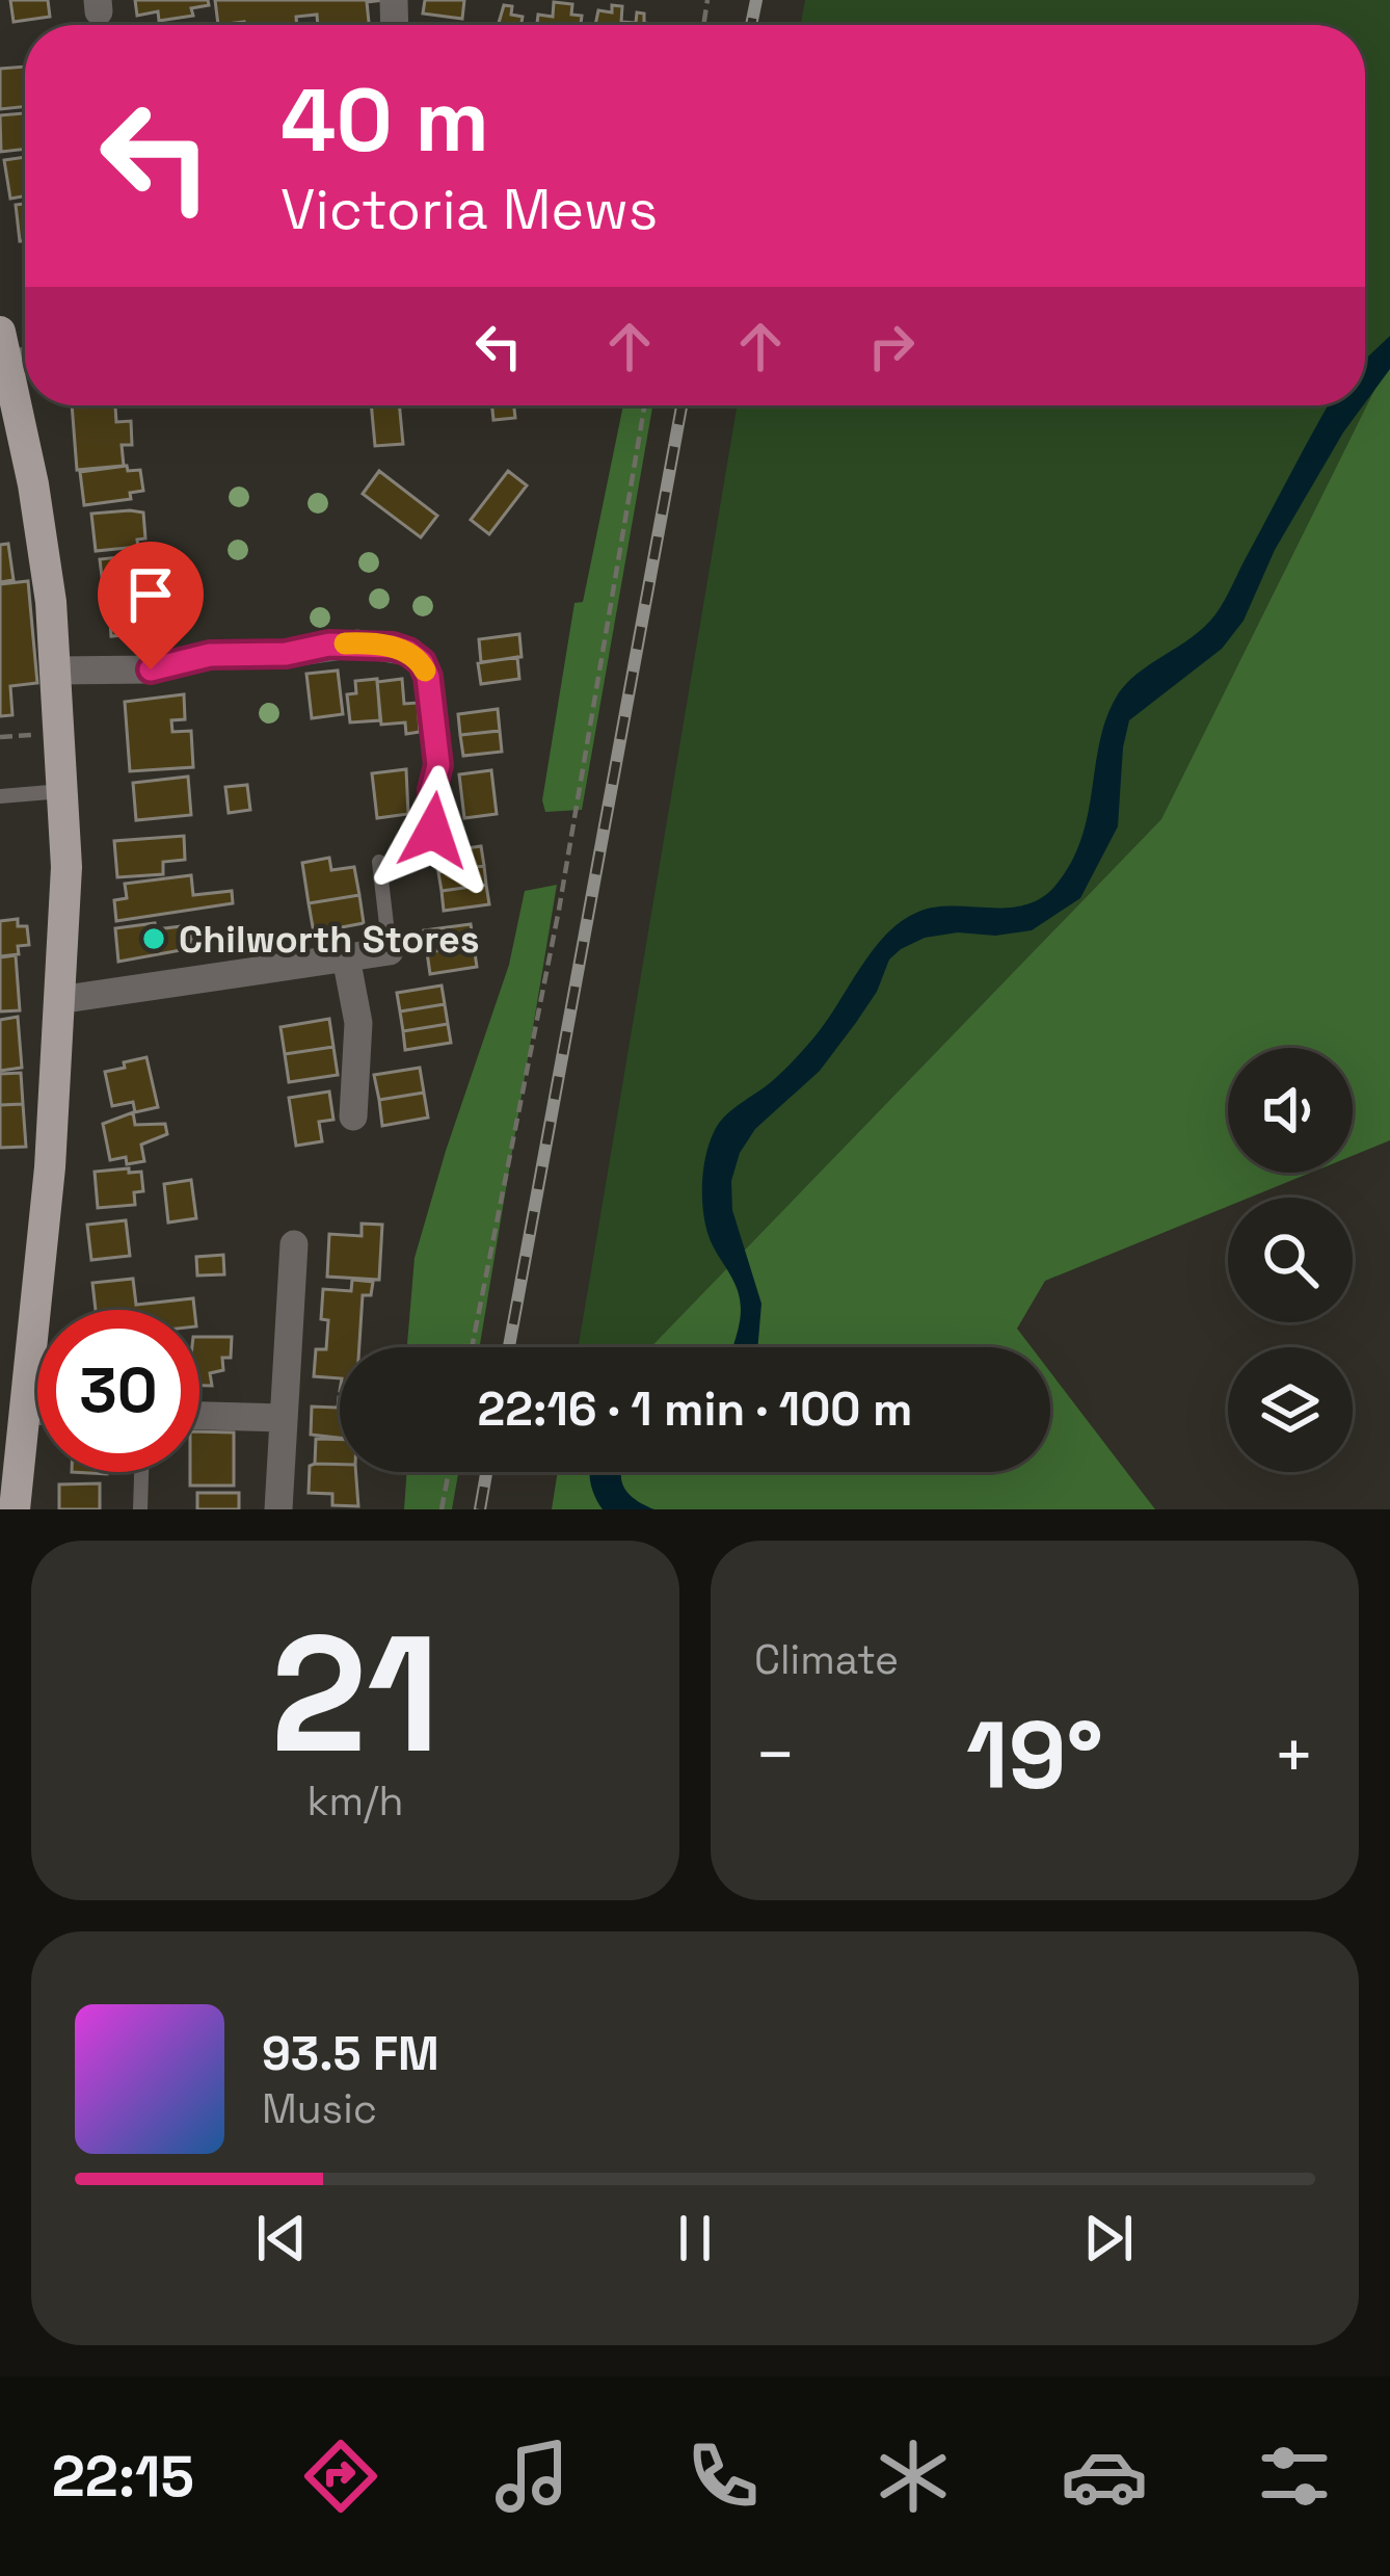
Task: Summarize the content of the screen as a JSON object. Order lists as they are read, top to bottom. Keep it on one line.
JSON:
{"places":["Chilworth Stores"],"page":{"turn":["40 m","Victoria Mews"],"limit":"30","trip":"22:16 · 1 min · 100 m","tile":[["21","km/h"],"Climate"],"heat":["−","19°","+"],"song":["93.5 FM","Music"],"tabs":"22:15"}}
